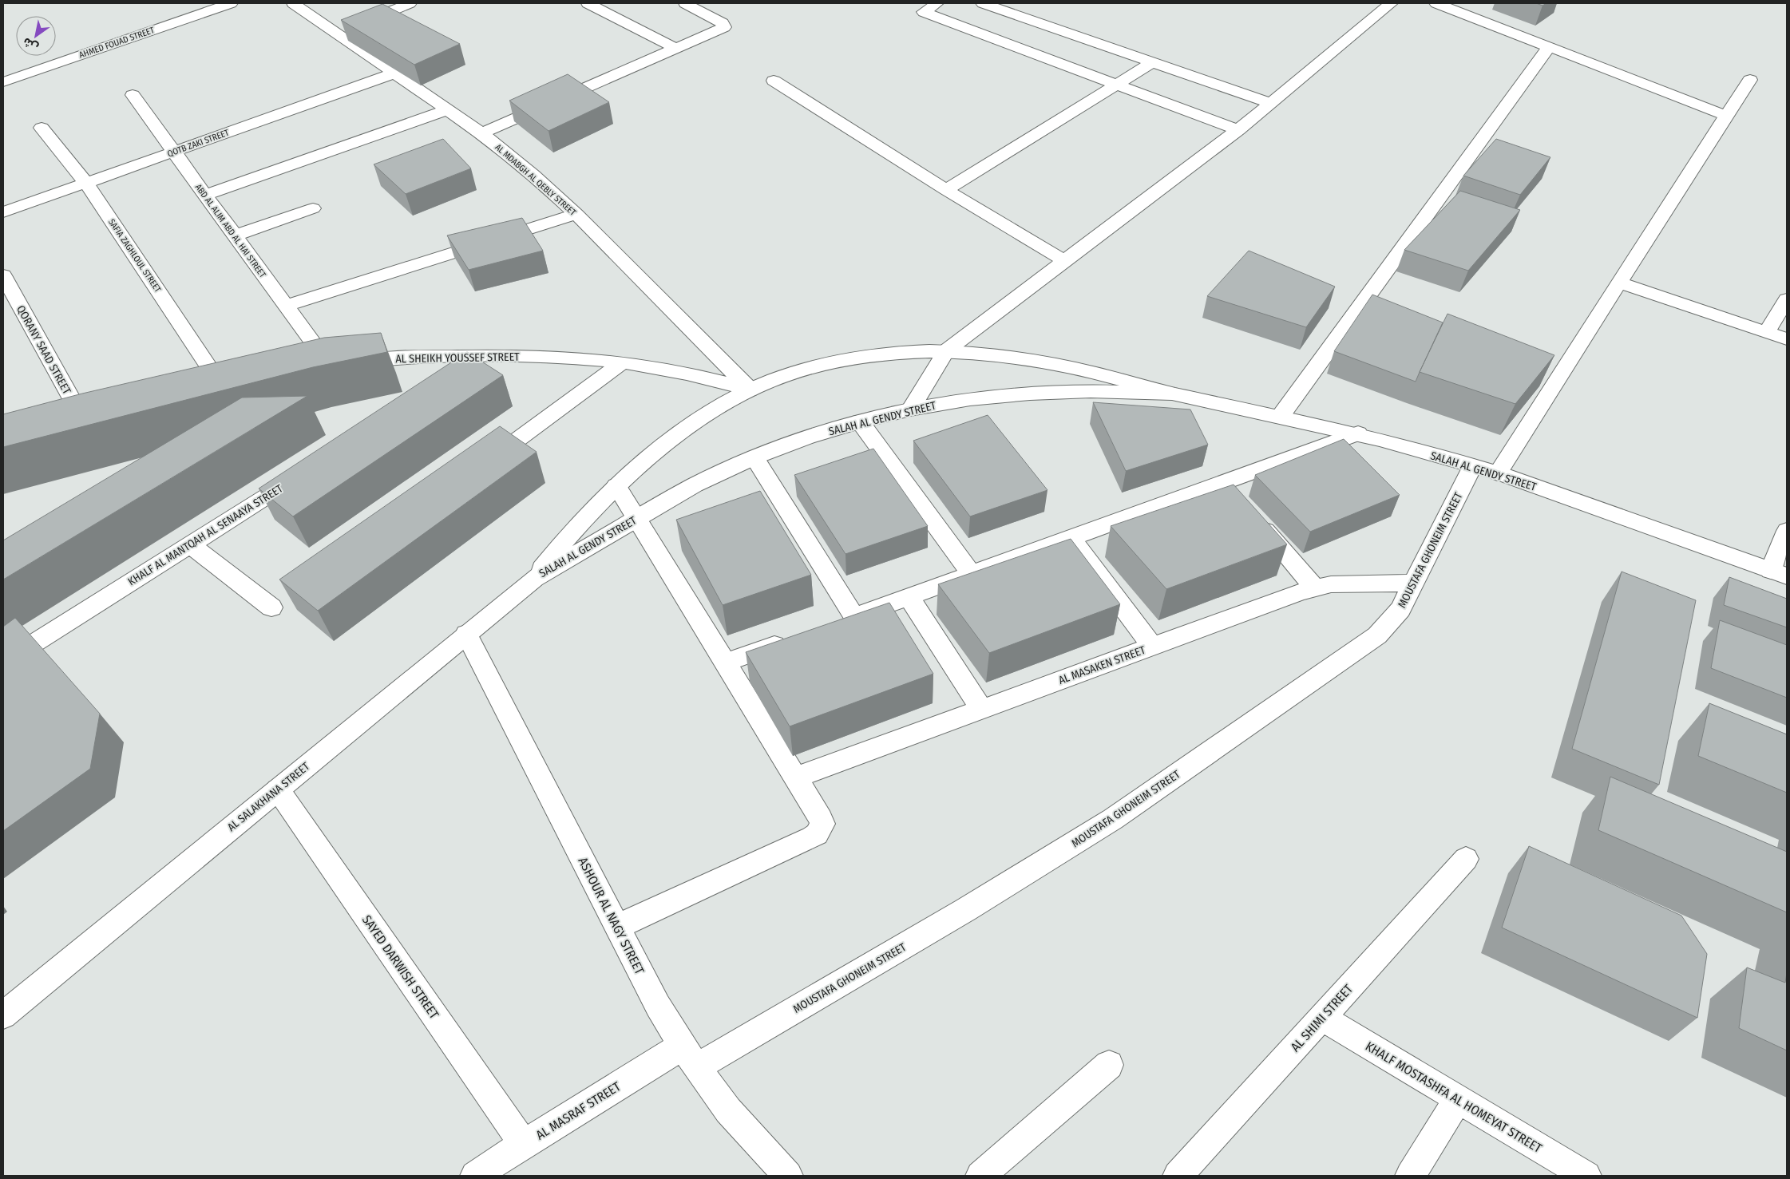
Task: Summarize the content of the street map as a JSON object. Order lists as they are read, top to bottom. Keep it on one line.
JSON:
{"streets":{"street":["AHMED FOUAD STREET","QOTB ZAKI STREET","AL MDABGH AL QEBLY STREET","ABD AL ALIM ABD AL HAI STREET","SAFIA ZAGHLOUL STREET","QORANY SAAD STREET","AL SHEIKH YOUSSEF STREET","SALAH AL GENDY STREET","KHALF AL MANTQAH AL SENAAYA STREET","MOUSTAFA GHONEIM STREET","AL MASAKEN STREET","AL SALAKHANA STREET","ASHOUR AL NAGY STREET","SAYED DARWISH STREET","AL SHIMI STREET","KHALF MOSTASHFA AL HOMEYAT STREET","AL MASRAF STREET"]},"crossings":[["QOTB ZAKI STREET","AL MDABGH AL QEBLY STREET"],["QOTB ZAKI STREET","ABD AL ALIM ABD AL HAI STREET"],["QOTB ZAKI STREET","SAFIA ZAGHLOUL STREET"],["AL MDABGH AL QEBLY STREET","AL SHEIKH YOUSSEF STREET"],["AL MDABGH AL QEBLY STREET","SALAH AL GENDY STREET"],["ABD AL ALIM ABD AL HAI STREET","AL SHEIKH YOUSSEF STREET"],["AL SHEIKH YOUSSEF STREET","SALAH AL GENDY STREET"],["SALAH AL GENDY STREET","MOUSTAFA GHONEIM STREET"],["SALAH AL GENDY STREET","AL SALAKHANA STREET"],["MOUSTAFA GHONEIM STREET","AL MASAKEN STREET"],["MOUSTAFA GHONEIM STREET","ASHOUR AL NAGY STREET"],["MOUSTAFA GHONEIM STREET","AL MASRAF STREET"],["AL SALAKHANA STREET","ASHOUR AL NAGY STREET"],["AL SALAKHANA STREET","SAYED DARWISH STREET"],["ASHOUR AL NAGY STREET","AL MASRAF STREET"],["SAYED DARWISH STREET","AL MASRAF STREET"],["AL SHIMI STREET","KHALF MOSTASHFA AL HOMEYAT STREET"]],"north":"bottom left"}
